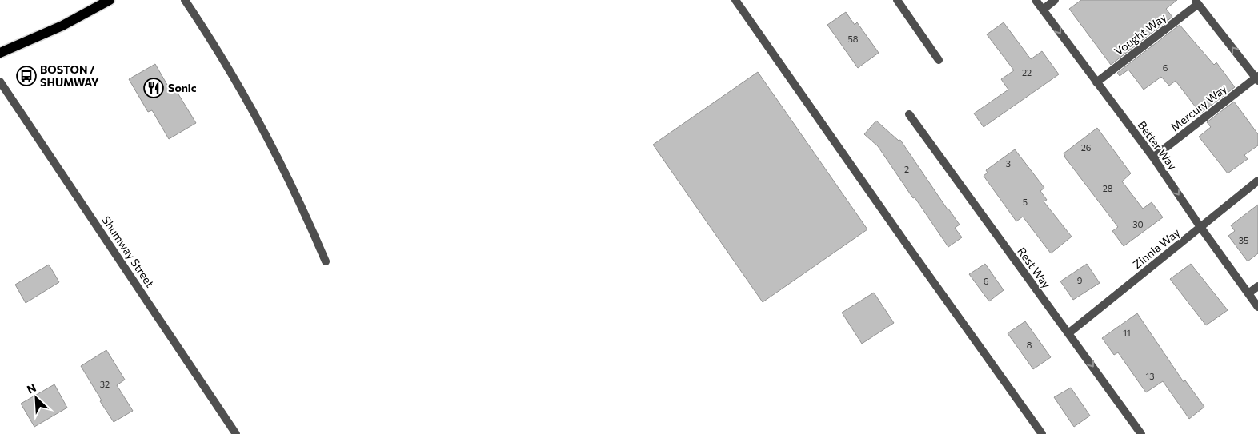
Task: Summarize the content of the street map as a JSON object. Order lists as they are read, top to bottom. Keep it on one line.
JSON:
{"streets":{"street":["Vought Way","Mercury Way","Better Way","Zinnia Way","Shumway Street","Rest Way"]},"crossings":[["Vought Way","Better Way"],["Mercury Way","Better Way"],["Better Way","Zinnia Way"],["Zinnia Way","Rest Way"]],"one_way":["Better Way"],"places":{"bus stop":["BOSTON / SHUMWAY"],"restaurant":["Sonic"]},"house_numbers":["58","6","22","26","3","2","28","5","30","35","9","6","11","8","13","32"],"north":"top left"}
